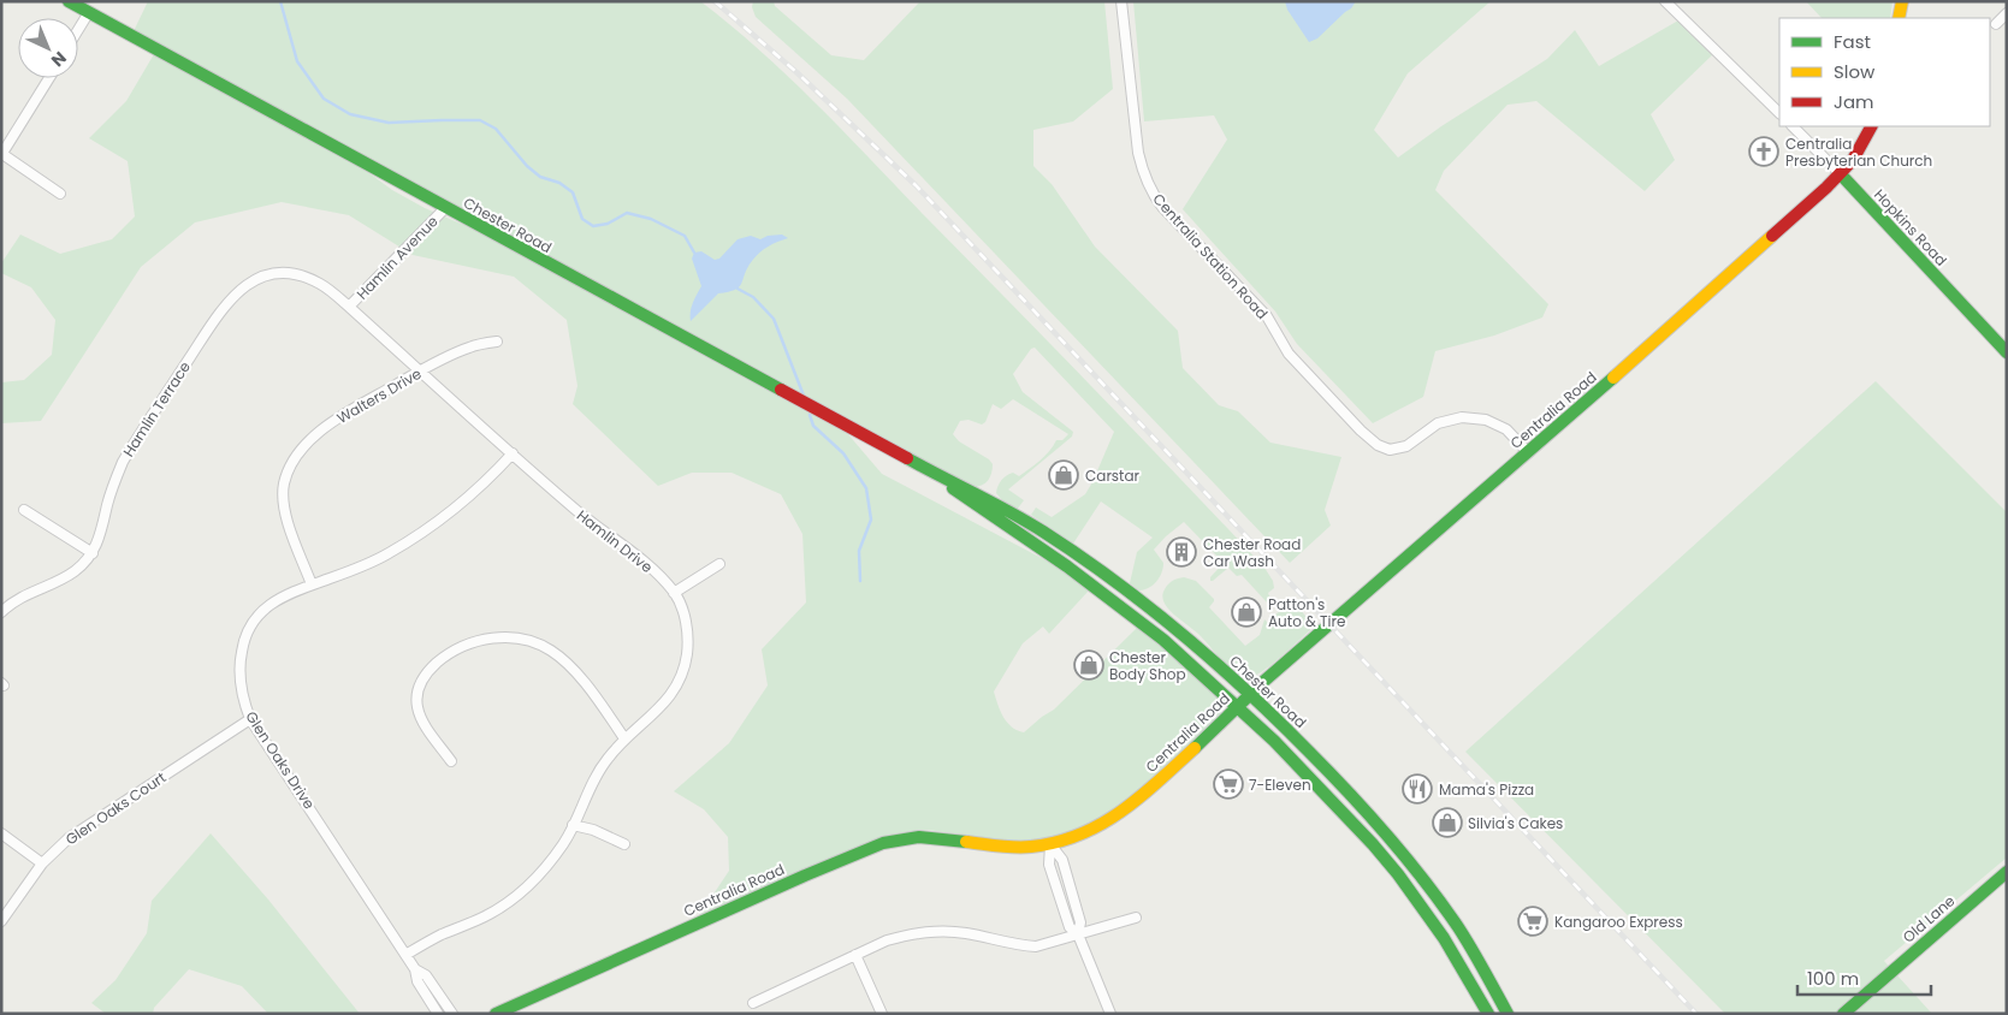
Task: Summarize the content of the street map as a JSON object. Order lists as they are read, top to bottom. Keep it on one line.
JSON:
{"streets":{"main road":["Chester Road","Hopkins Road","Centralia Road","Old Lane"],"street":["Centralia Station Road","Hamlin Avenue","Walters Drive","Hamlin Terrace","Hamlin Drive","Glen Oaks Drive","Glen Oaks Court"]},"crossings":[["Chester Road","Hamlin Avenue"],["Chester Road","Centralia Road"],["Hopkins Road","Centralia Road"],["Centralia Station Road","Centralia Road"],["Hamlin Avenue","Hamlin Terrace"],["Hamlin Avenue","Hamlin Drive"],["Walters Drive","Hamlin Drive"],["Walters Drive","Glen Oaks Drive"],["Hamlin Terrace","Hamlin Drive"],["Hamlin Drive","Glen Oaks Drive"],["Glen Oaks Drive","Glen Oaks Court"]],"places":{"church":["Centralia Presbyterian Church"],"shop":["Carstar","Patton's Auto & Tire","Chester Body Shop","Silvia's Cakes"],"building":["Chester Road Car Wash"],"supermarket":["7-Eleven","Kangaroo Express"],"restaurant":["Mama's Pizza"]},"legend":["Fast","Slow","Jam"],"scale_bar":"100 m","north":"bottom right"}
